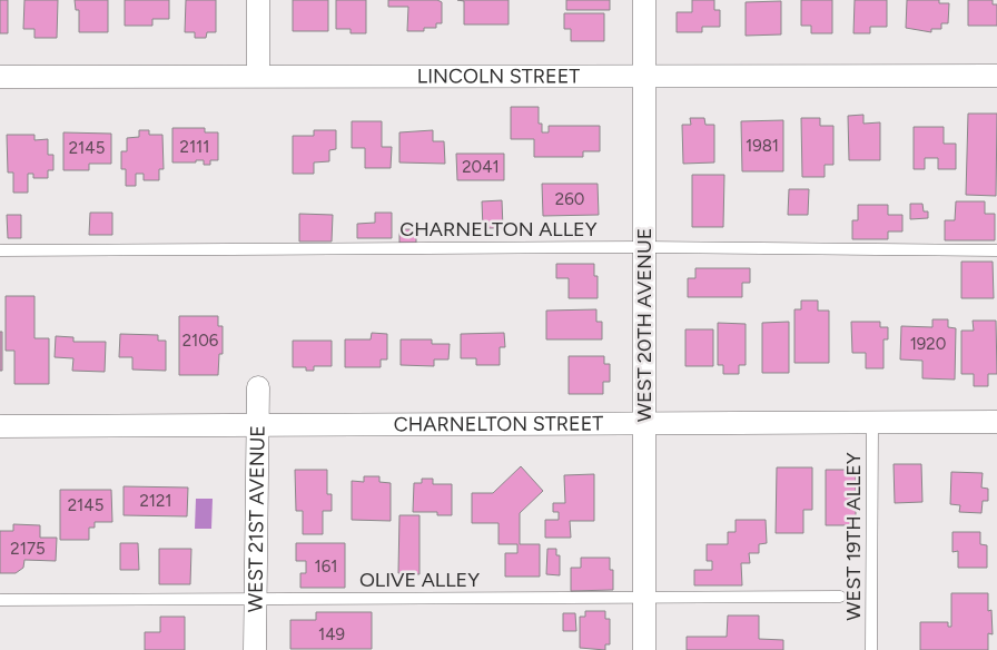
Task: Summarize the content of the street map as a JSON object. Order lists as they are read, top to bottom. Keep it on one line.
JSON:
{"streets":{"street":["LINCOLN STREET","WEST 20TH AVENUE","CHARNELTON STREET","WEST 21ST AVENUE"],"lane":["CHARNELTON ALLEY","WEST 19TH ALLEY","OLIVE ALLEY"]},"crossings":[["LINCOLN STREET","WEST 20TH AVENUE"],["CHARNELTON ALLEY","WEST 20TH AVENUE"],["WEST 20TH AVENUE","CHARNELTON STREET"],["WEST 20TH AVENUE","OLIVE ALLEY"],["CHARNELTON STREET","WEST 21ST AVENUE"],["CHARNELTON STREET","WEST 19TH ALLEY"],["WEST 21ST AVENUE","OLIVE ALLEY"]],"house_numbers":["1981","2111","2145","2041","260","2106","1920","2121","2145","2175","161","149"]}
